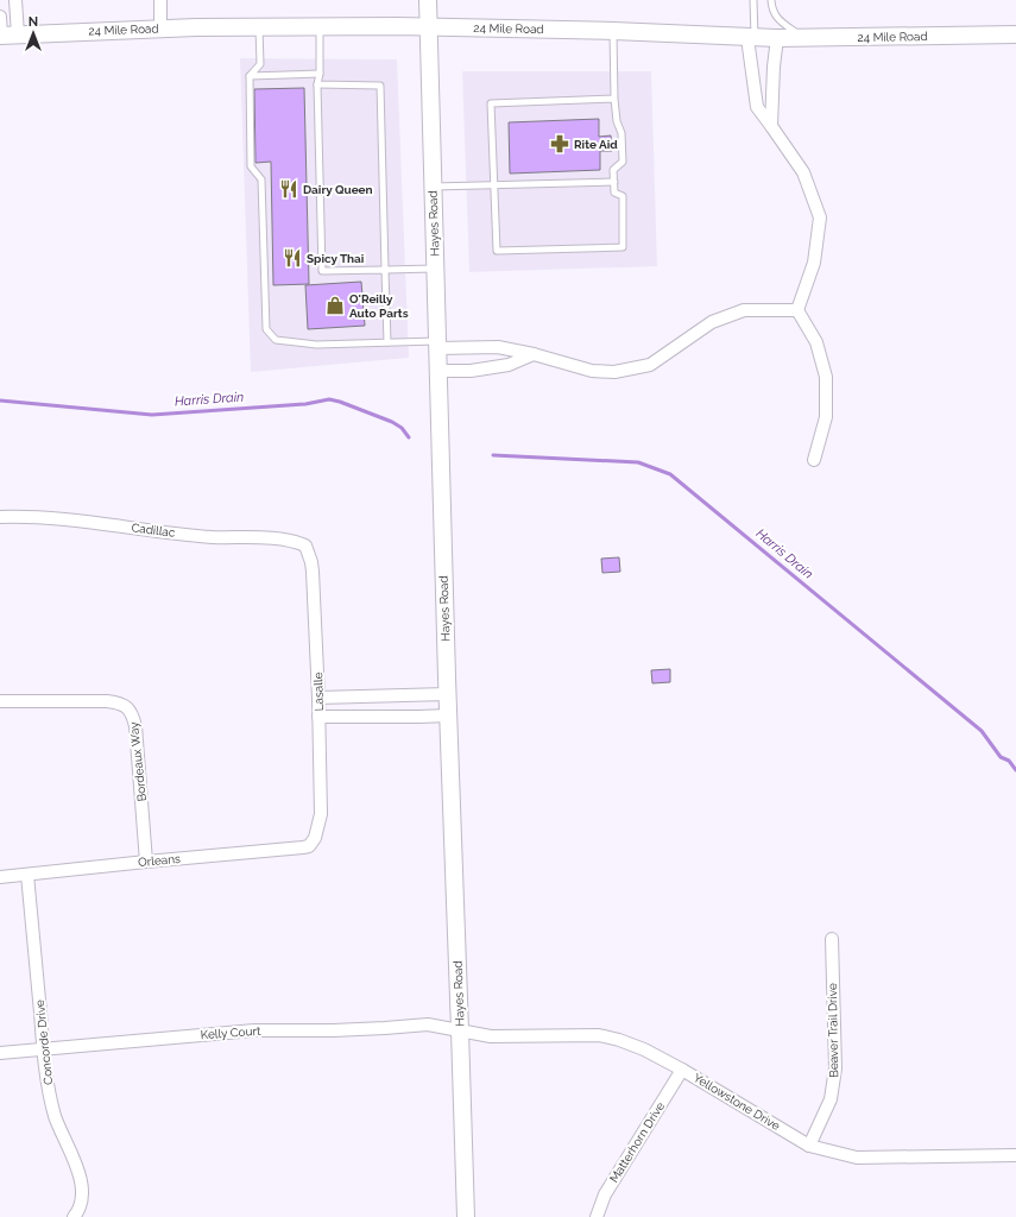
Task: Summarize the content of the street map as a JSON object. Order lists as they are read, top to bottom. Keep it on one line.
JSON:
{"streets":{"street":["24 Mile Road","Hayes Road","Cadillac","Lasalle","Bordeaux Way","Orleans","Beaver Trail Drive","Kelly Court","Concorde Drive","Yellowstone Drive","Matterhorn Drive"]},"crossings":[["24 Mile Road","Hayes Road"],["Hayes Road","Kelly Court"],["Hayes Road","Yellowstone Drive"],["Cadillac","Lasalle"],["Lasalle","Orleans"],["Bordeaux Way","Orleans"],["Orleans","Concorde Drive"],["Beaver Trail Drive","Yellowstone Drive"],["Kelly Court","Concorde Drive"],["Kelly Court","Yellowstone Drive"],["Yellowstone Drive","Matterhorn Drive"]],"water":["Harris Drain"],"places":{"pharmacy":["Rite Aid"],"restaurant":["Dairy Queen","Spicy Thai"],"shop":["O'Reilly Auto Parts"]},"north":"top"}
